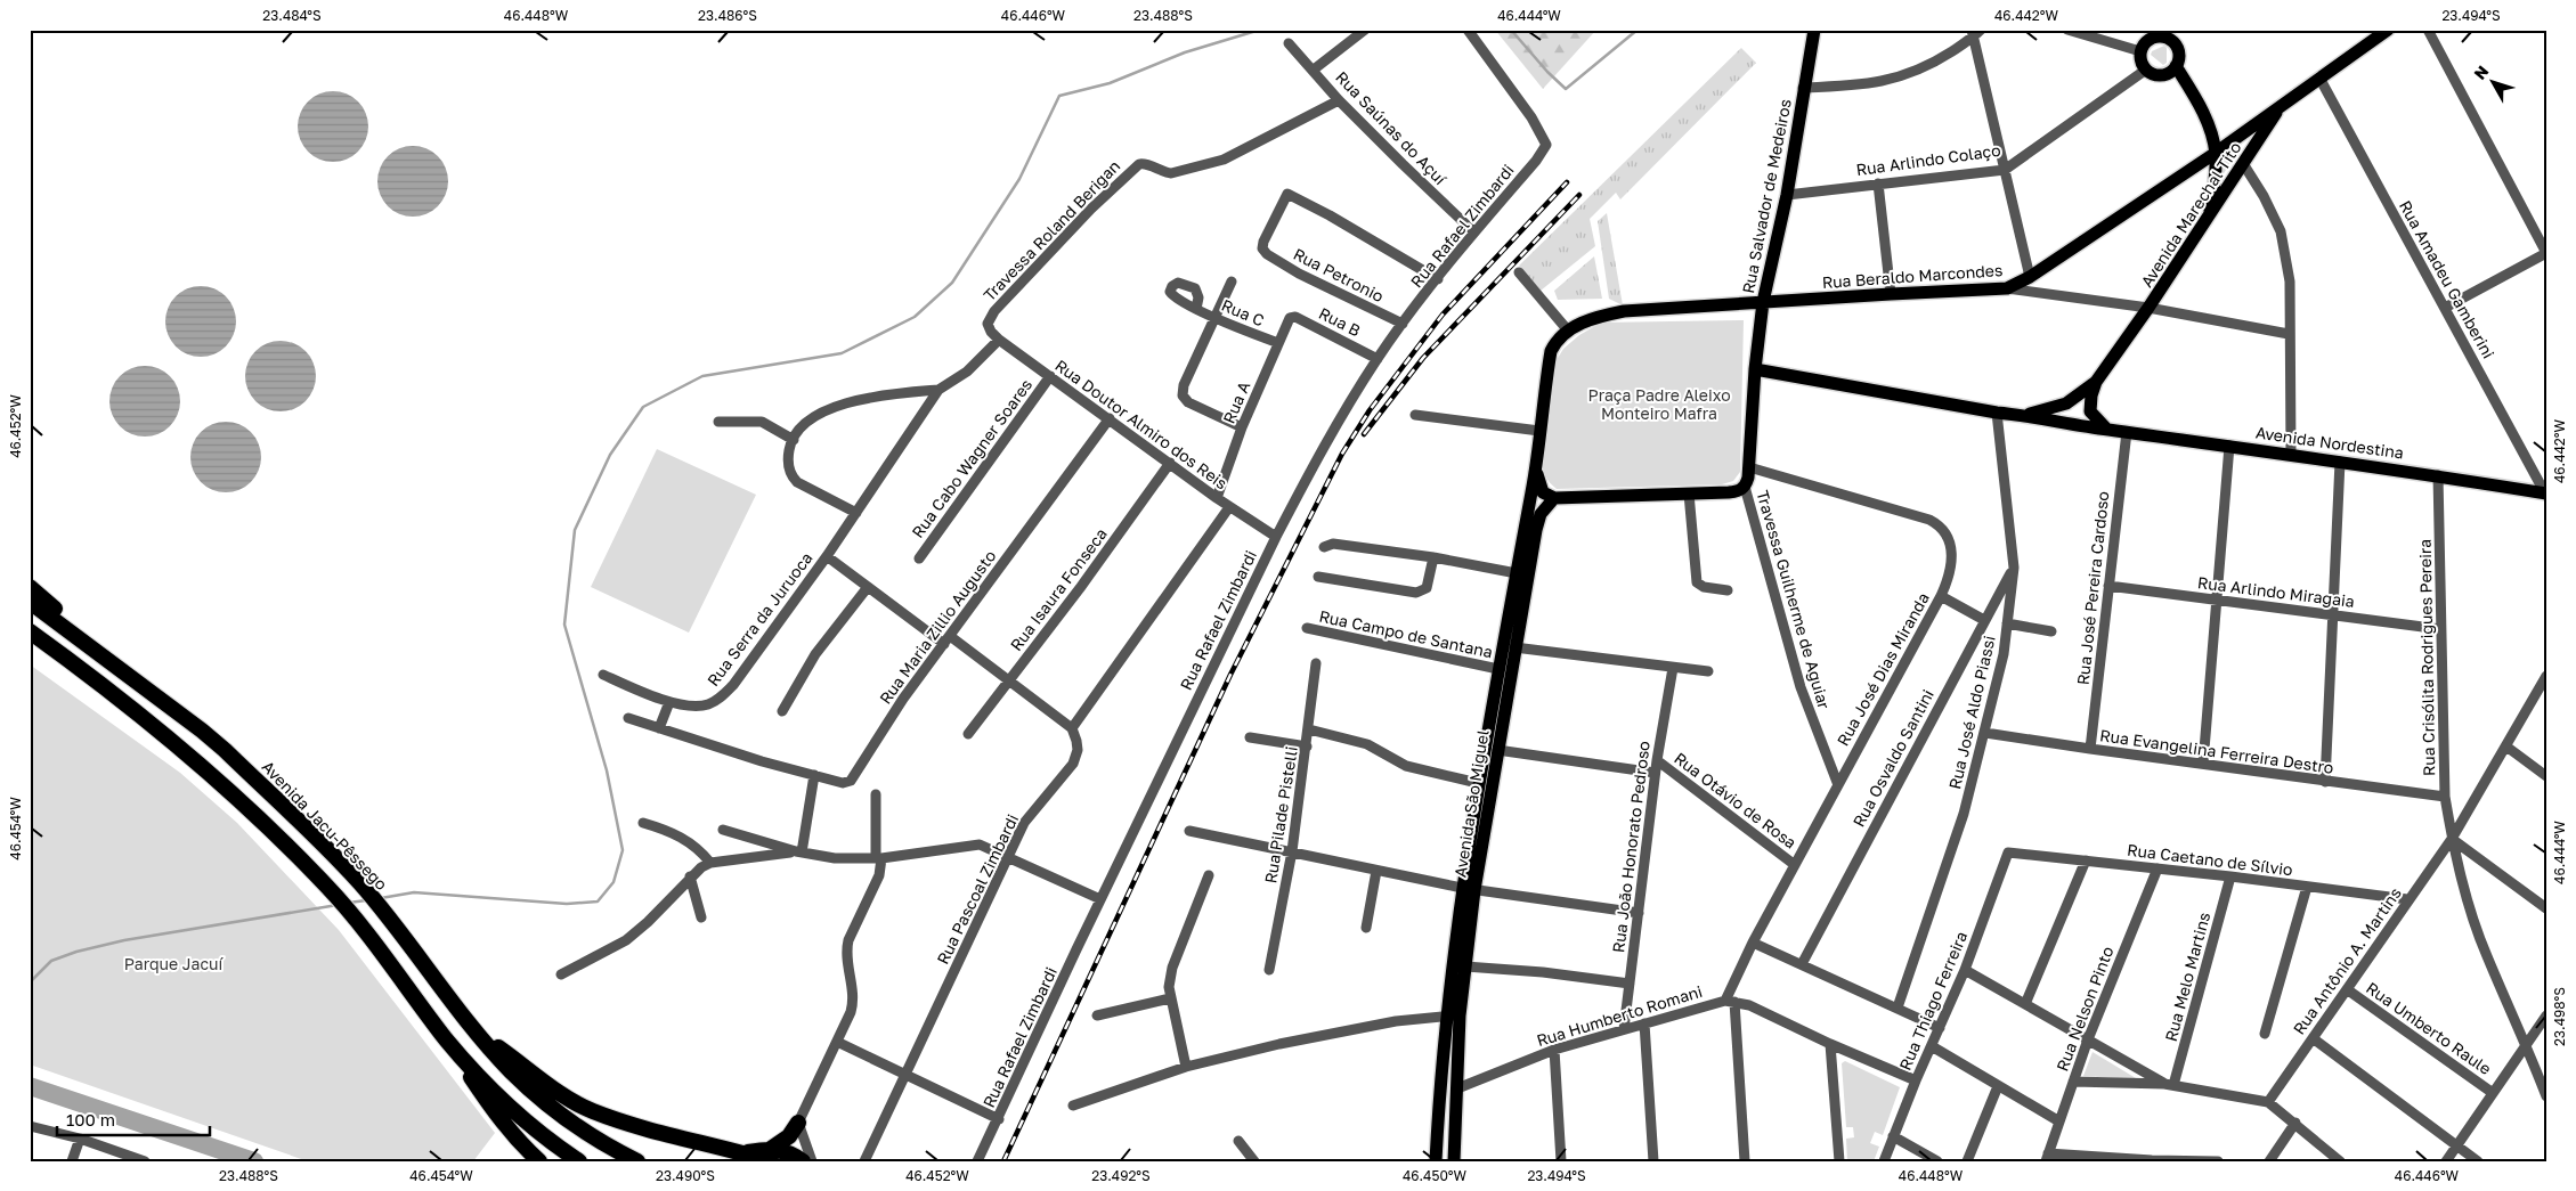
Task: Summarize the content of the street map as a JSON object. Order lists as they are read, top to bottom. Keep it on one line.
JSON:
{"streets":{"highway":["Avenida Jacu-Pêssego"],"main road":["Rua Salvador de Medeiros","Avenida Marechal Tito","Rua Beraldo Marcondes","Avenida Nordestina","Avenida São Miguel"],"street":["Rua Saúnas do Açuí","Rua Arlindo Colaço","Rua Rafael Zimbardi","Travessa Roland Berigan","Rua Petronio","Rua Amadeu Gamberini","Rua C","Rua B","Rua A","Rua Doutor Almiro dos Reis","Rua Cabo Wagner Soares","Rua José Pereira Cardoso","Rua Isaura Fonseca","Rua Arlindo Miragaia","Travessa Guilherme de Aguiar","Rua Serra da Juruoca","Rua Maria Zillio Augusto","Rua Campo de Santana","Rua Crisólita Rodrigues Pereira","Rua José Dias Miranda","Rua José Aldo Piassi","Rua Evangelina Ferreira Destro","Rua Osvaldo Santini","Rua Otávio de Rosa","Rua Pilade Pistelli","Rua João Honorato Pedroso","Rua Caetano de Sílvio","Rua Pascoal Zimbardi","Rua Antônio A. Martins","Rua Melo Martins","Rua Thiago Ferreira","Rua Nelson Pinto","Rua Humberto Romani","Rua Umberto Raule"]},"crossings":[["Rua Saúnas do Açuí","Rua Rafael Zimbardi"],["Rua Saúnas do Açuí","Travessa Roland Berigan"],["Rua Arlindo Colaço","Rua Salvador de Medeiros"],["Rua Salvador de Medeiros","Avenida Marechal Tito"],["Rua Salvador de Medeiros","Rua Beraldo Marcondes"],["Avenida Marechal Tito","Rua Beraldo Marcondes"],["Avenida Marechal Tito","Rua Amadeu Gamberini"],["Avenida Marechal Tito","Avenida Nordestina"],["Avenida Marechal Tito","Rua José Aldo Piassi"],["Rua Rafael Zimbardi","Rua Petronio"],["Rua Rafael Zimbardi","Rua B"],["Rua Rafael Zimbardi","Rua Doutor Almiro dos Reis"],["Travessa Roland Berigan","Rua Doutor Almiro dos Reis"],["Rua Beraldo Marcondes","Avenida São Miguel"],["Rua Amadeu Gamberini","Avenida Nordestina"],["Rua C","Rua A"],["Rua B","Rua A"],["Rua A","Rua Doutor Almiro dos Reis"],["Rua Doutor Almiro dos Reis","Rua Cabo Wagner Soares"],["Rua Doutor Almiro dos Reis","Rua Isaura Fonseca"],["Rua Doutor Almiro dos Reis","Rua Maria Zillio Augusto"],["Avenida Nordestina","Rua José Pereira Cardoso"],["Avenida Nordestina","Rua Crisólita Rodrigues Pereira"],["Rua José Pereira Cardoso","Rua Arlindo Miragaia"],["Rua José Pereira Cardoso","Rua Evangelina Ferreira Destro"],["Rua Arlindo Miragaia","Rua Crisólita Rodrigues Pereira"],["Travessa Guilherme de Aguiar","Rua José Dias Miranda"],["Rua Campo de Santana","Avenida São Miguel"],["Rua Crisólita Rodrigues Pereira","Rua Evangelina Ferreira Destro"],["Rua Crisólita Rodrigues Pereira","Rua Antônio A. Martins"],["Rua José Dias Miranda","Rua Otávio de Rosa"],["Rua José Dias Miranda","Rua Humberto Romani"],["Rua José Aldo Piassi","Rua Evangelina Ferreira Destro"],["Rua José Aldo Piassi","Rua Osvaldo Santini"],["Rua Otávio de Rosa","Rua João Honorato Pedroso"],["Avenida São Miguel","Rua Humberto Romani"],["Rua João Honorato Pedroso","Rua Humberto Romani"],["Rua Caetano de Sílvio","Rua Antônio A. Martins"],["Rua Caetano de Sílvio","Rua Melo Martins"],["Rua Caetano de Sílvio","Rua Thiago Ferreira"],["Rua Caetano de Sílvio","Rua Nelson Pinto"],["Rua Antônio A. Martins","Rua Umberto Raule"]],"parks":["Praça Padre Aleixo Monteiro Mafra","Parque Jacuí"],"scale_bar":"100 m","north":"top left","coordinates":["23.484°S","46.448°W","23.486°S","46.446°W","23.488°S","46.444°W","46.442°W","23.494°S","46.452°W","46.454°W","23.498°S","23.490°S","23.492°S","46.450°W"]}
